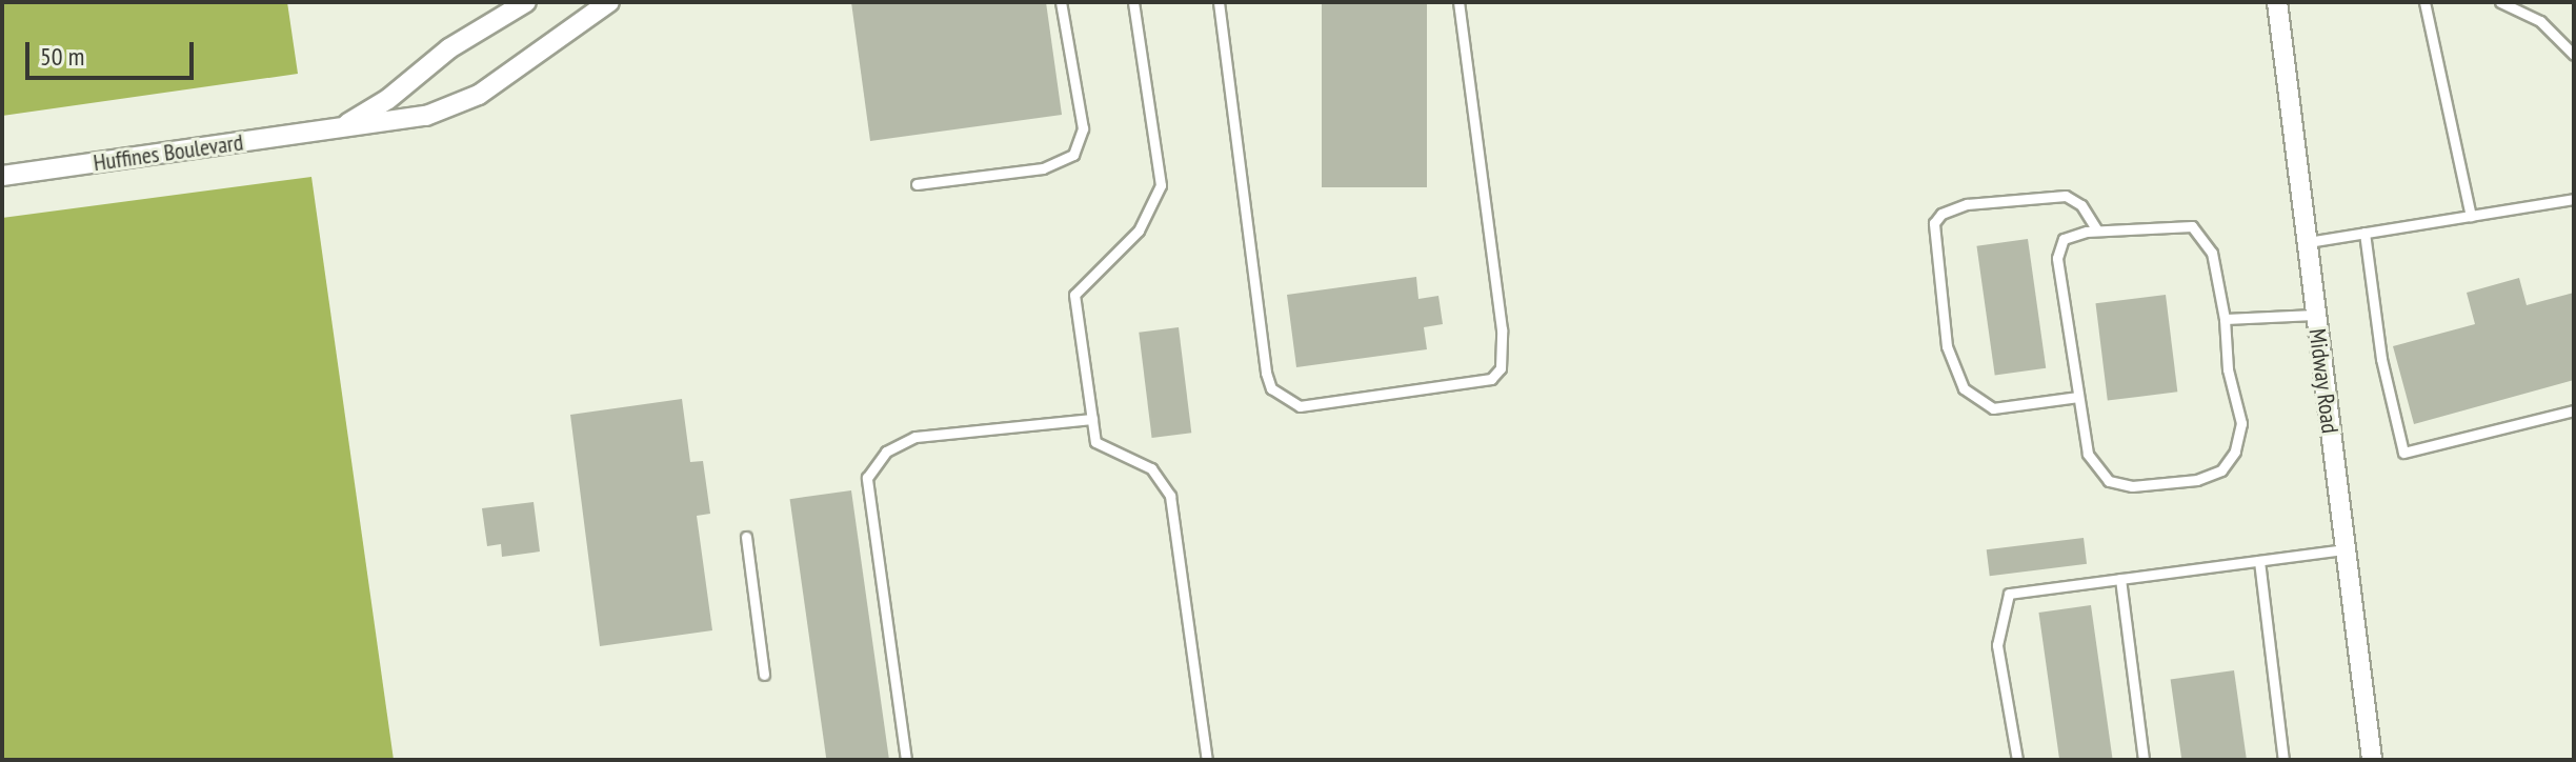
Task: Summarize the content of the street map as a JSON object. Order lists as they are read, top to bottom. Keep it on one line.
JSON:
{"streets":{"street":["Huffines Boulevard","Midway Road"]},"scale_bar":"50 m"}
